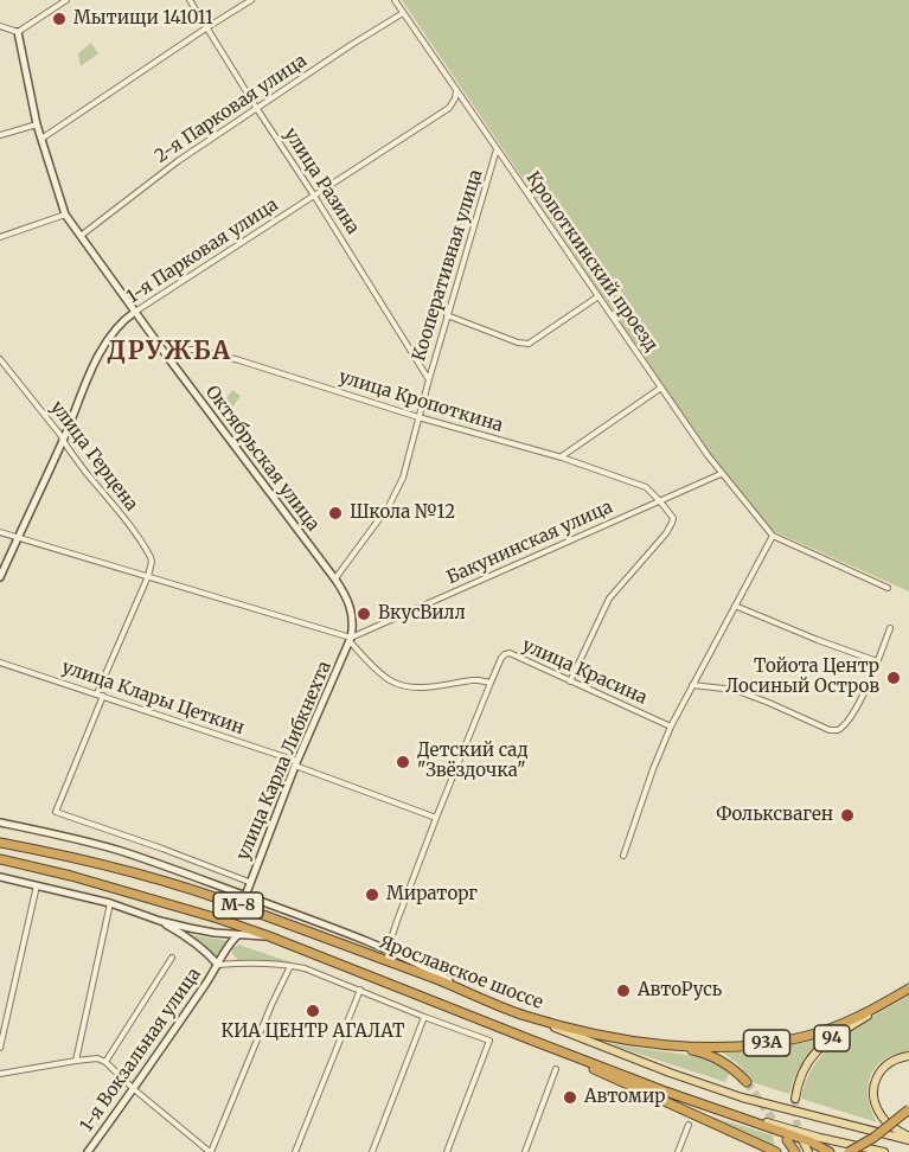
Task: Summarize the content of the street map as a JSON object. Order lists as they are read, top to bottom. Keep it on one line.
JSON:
{"streets":{"highway":["М-8","Ярославское шоссе","93A"],"main road":["94"],"street":["2-я Парковая улица","улица Разина","1-я Парковая улица","Кропоткинский проезд","Кооперативная улица","улица Кропоткина","улица Герцена","Октябрьская улица","Бакунинская улица","улица Красина","улица Клары Цеткин","улица Карла Либкнехта","1-я Вокзальная улица"]},"crossings":[["2-я Парковая улица","улица Разина"],["2-я Парковая улица","Кропоткинский проезд"],["2-я Парковая улица","Октябрьская улица"],["улица Разина","1-я Парковая улица"],["улица Разина","Кооперативная улица"],["1-я Парковая улица","Кропоткинский проезд"],["1-я Парковая улица","улица Герцена"],["1-я Парковая улица","Октябрьская улица"],["Кропоткинский проезд","Кооперативная улица"],["Кропоткинский проезд","Бакунинская улица"],["Кооперативная улица","улица Кропоткина"],["Кооперативная улица","Октябрьская улица"],["улица Кропоткина","Октябрьская улица"],["улица Кропоткина","Бакунинская улица"],["Октябрьская улица","Бакунинская улица"],["Октябрьская улица","улица Карла Либкнехта"],["Бакунинская улица","улица Карла Либкнехта"],["улица Клары Цеткин","улица Карла Либкнехта"],["Ярославское шоссе","93A"],["94","93A"]],"districts":["ДРУЖБА"],"places":["Мытищи 141011","Школа №12","ВкусВилл","Тойота Центр Лосиный Остров","Детский сад \"Звёздочка\"","Фольксваген","Мираторг","АвтоРусь","КИА ЦЕНТР АГАЛАТ","Автомир"]}
